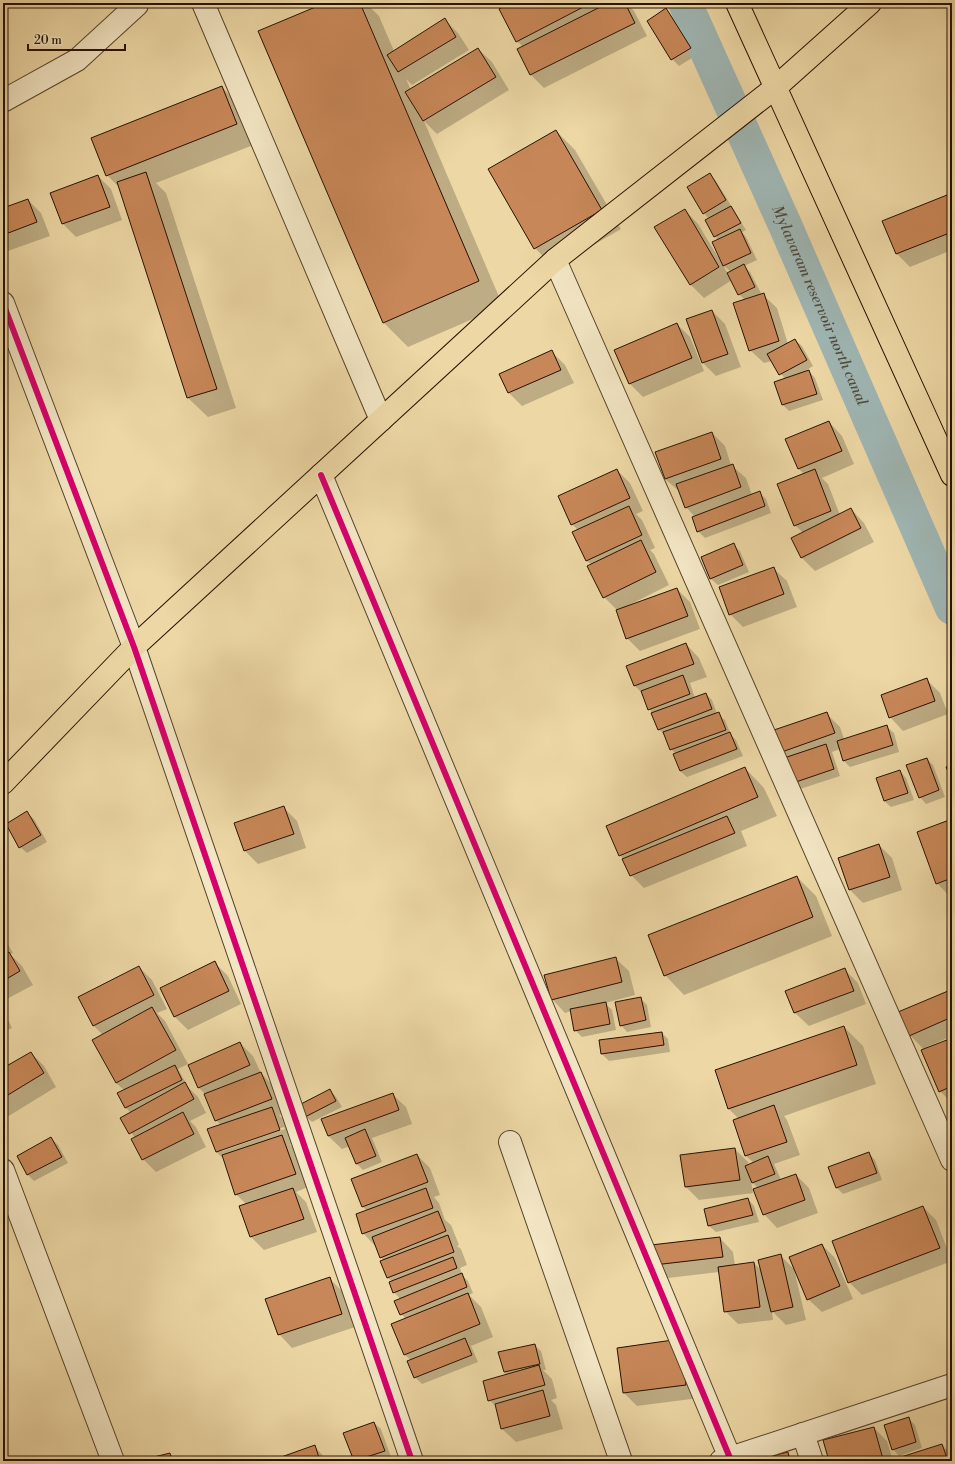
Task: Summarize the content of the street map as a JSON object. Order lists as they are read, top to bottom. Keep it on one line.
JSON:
{"water":["Mylavaram reservoir north canal"],"scale_bar":"20 m"}
